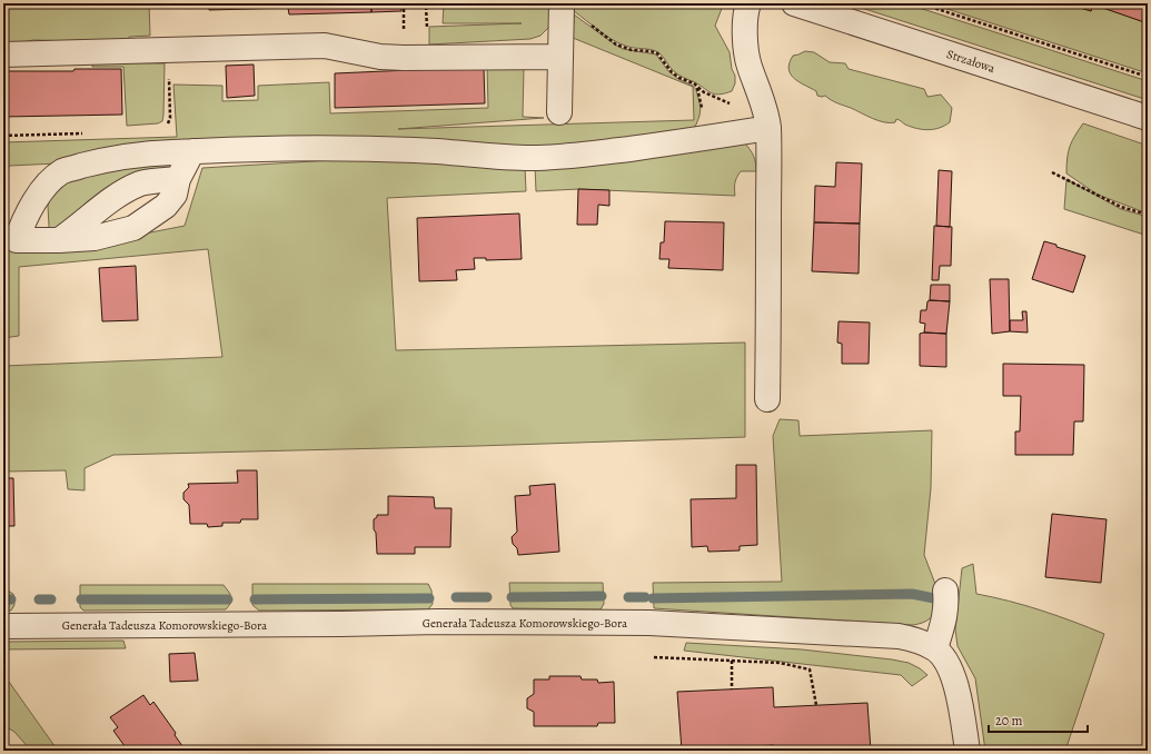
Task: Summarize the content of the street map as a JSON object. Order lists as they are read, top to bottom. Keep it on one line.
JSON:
{"streets":{"street":["Strzałowa","Generała Tadeusza Komorowskiego-Bora"]},"scale_bar":"20 m"}
